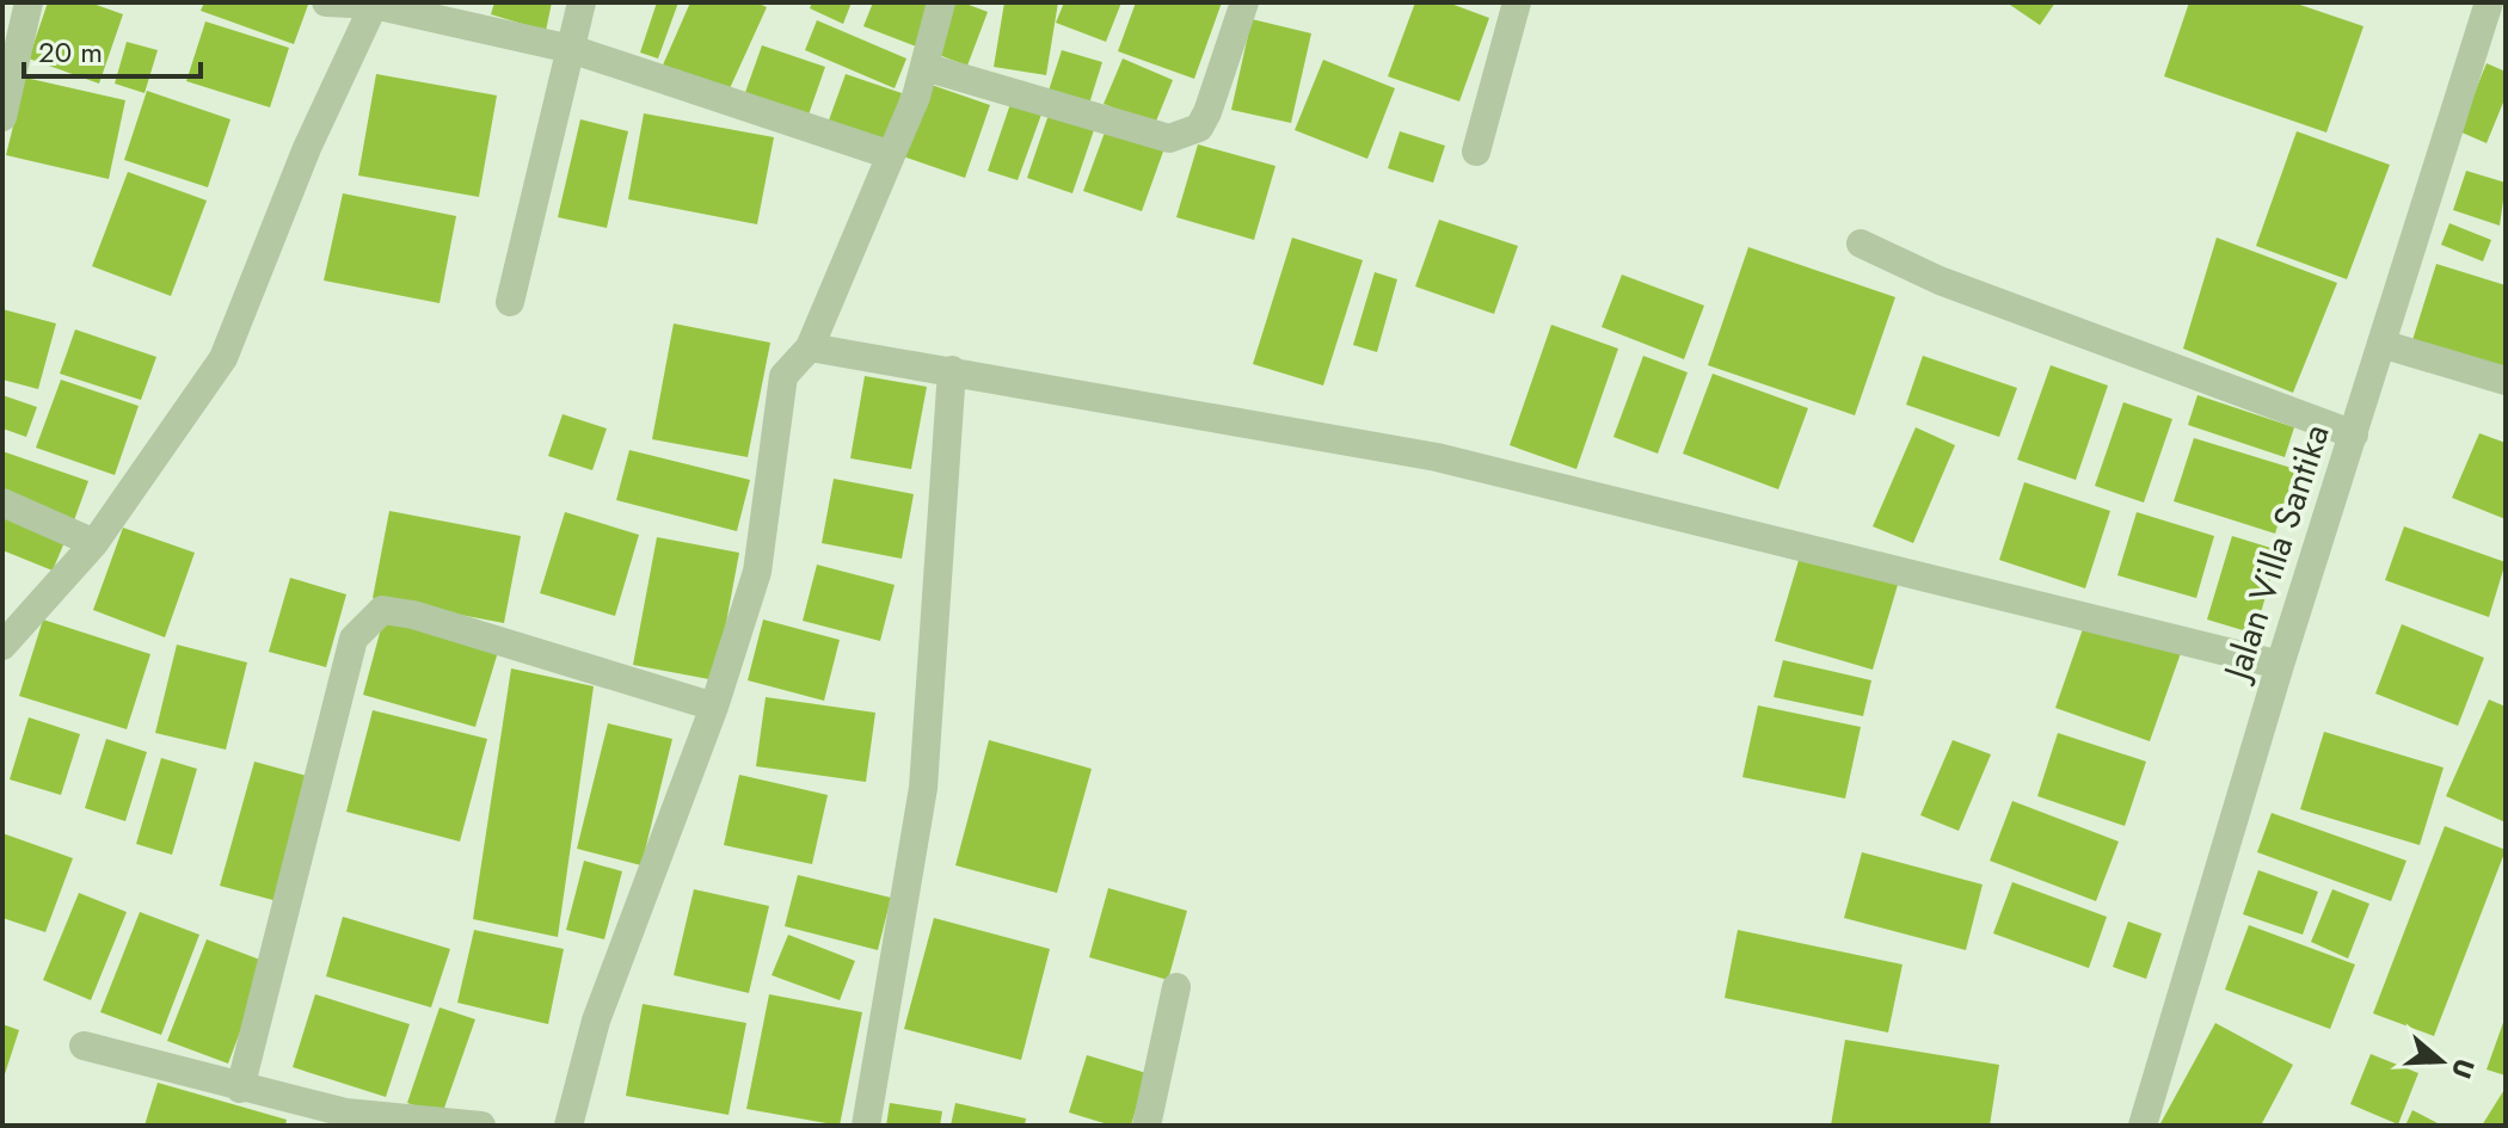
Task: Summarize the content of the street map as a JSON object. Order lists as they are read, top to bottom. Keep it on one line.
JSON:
{"streets":{"street":["Jalan Villa Santika"]},"scale_bar":"20 m","north":"right"}
